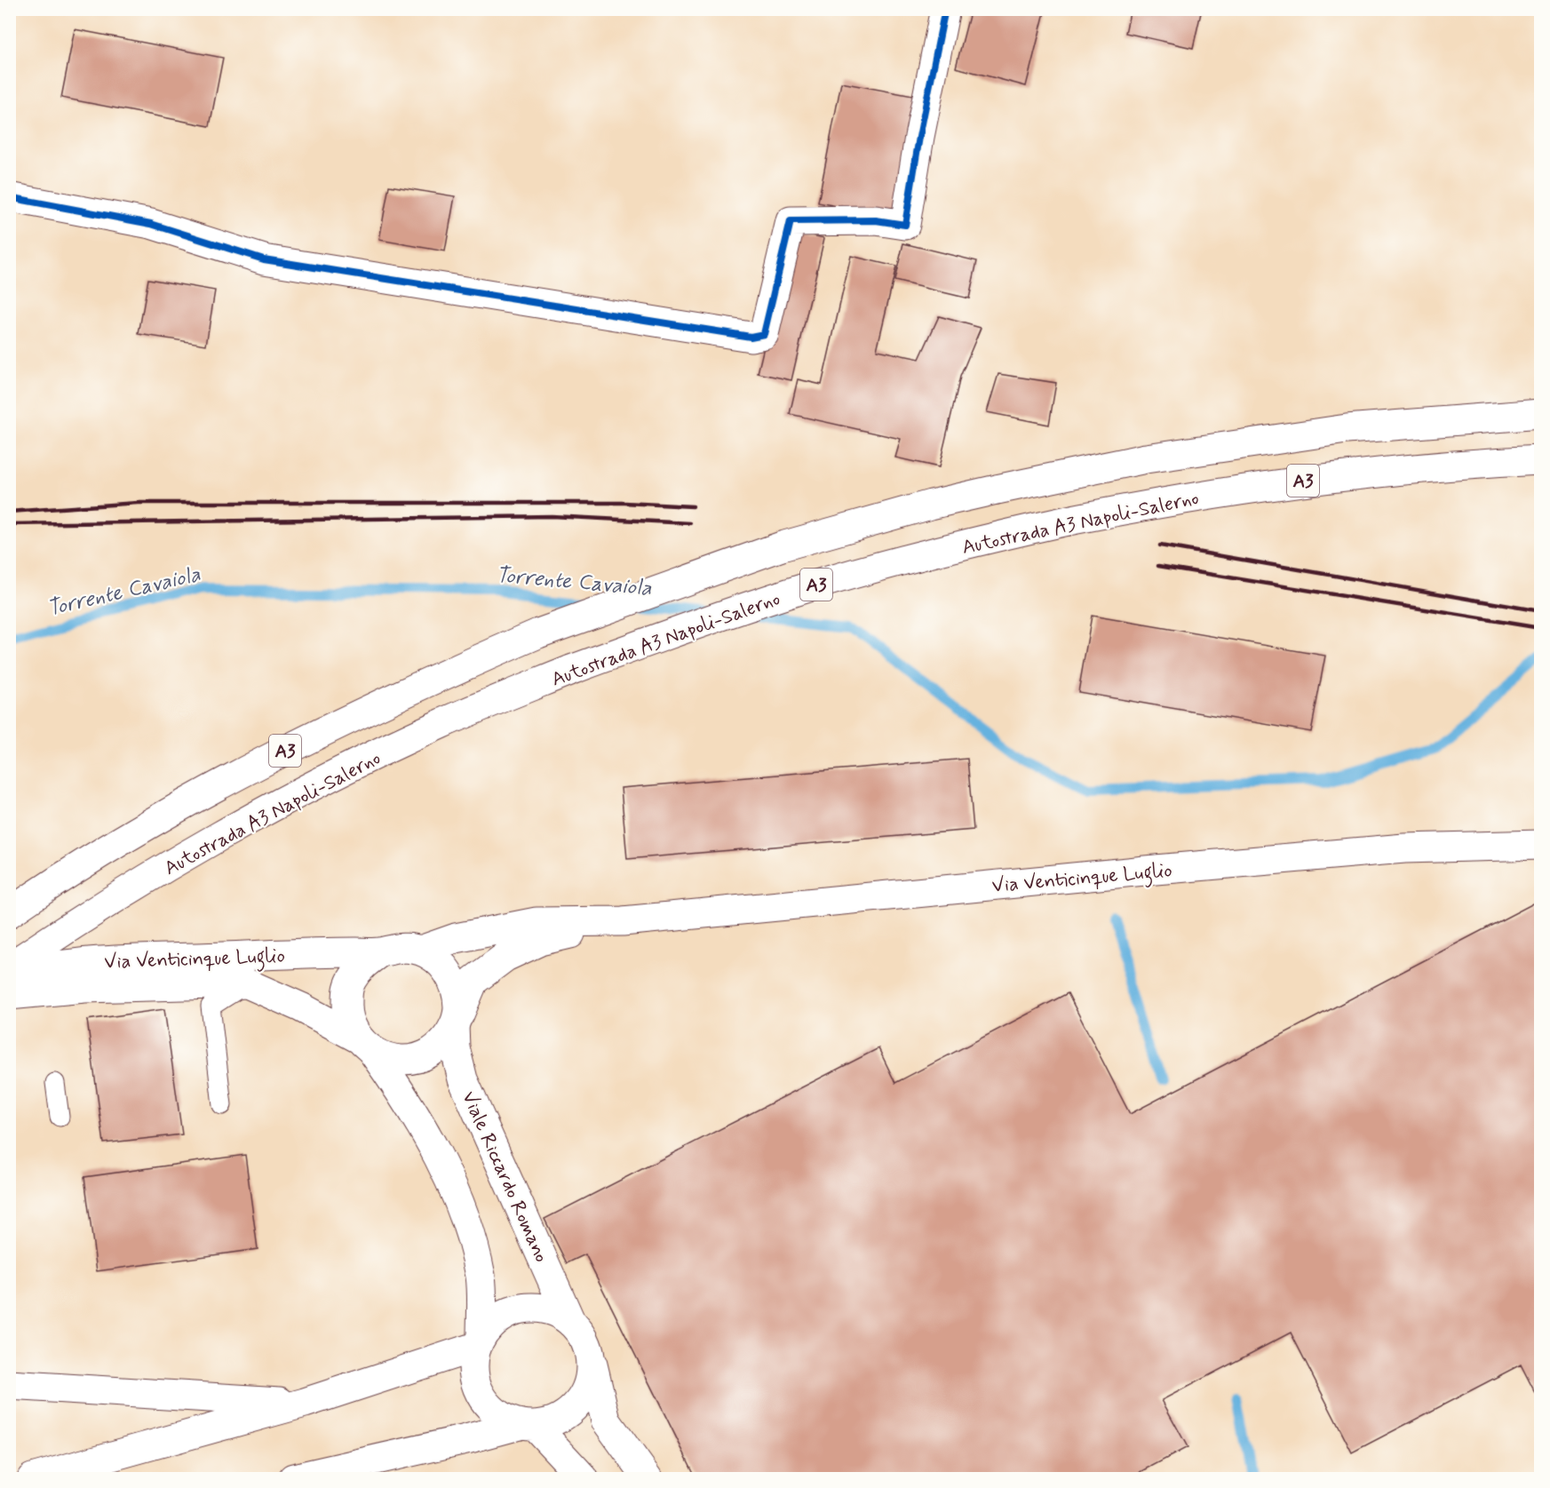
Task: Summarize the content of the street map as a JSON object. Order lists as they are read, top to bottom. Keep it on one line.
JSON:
{"streets":{"main road":["A3","Autostrada A3 Napoli-Salerno","Via Venticinque Luglio","Viale Riccardo Romano"]},"crossings":[["Autostrada A3 Napoli-Salerno","Via Venticinque Luglio"],["Via Venticinque Luglio","Viale Riccardo Romano"]],"water":["Torrente Cavaiola"]}
